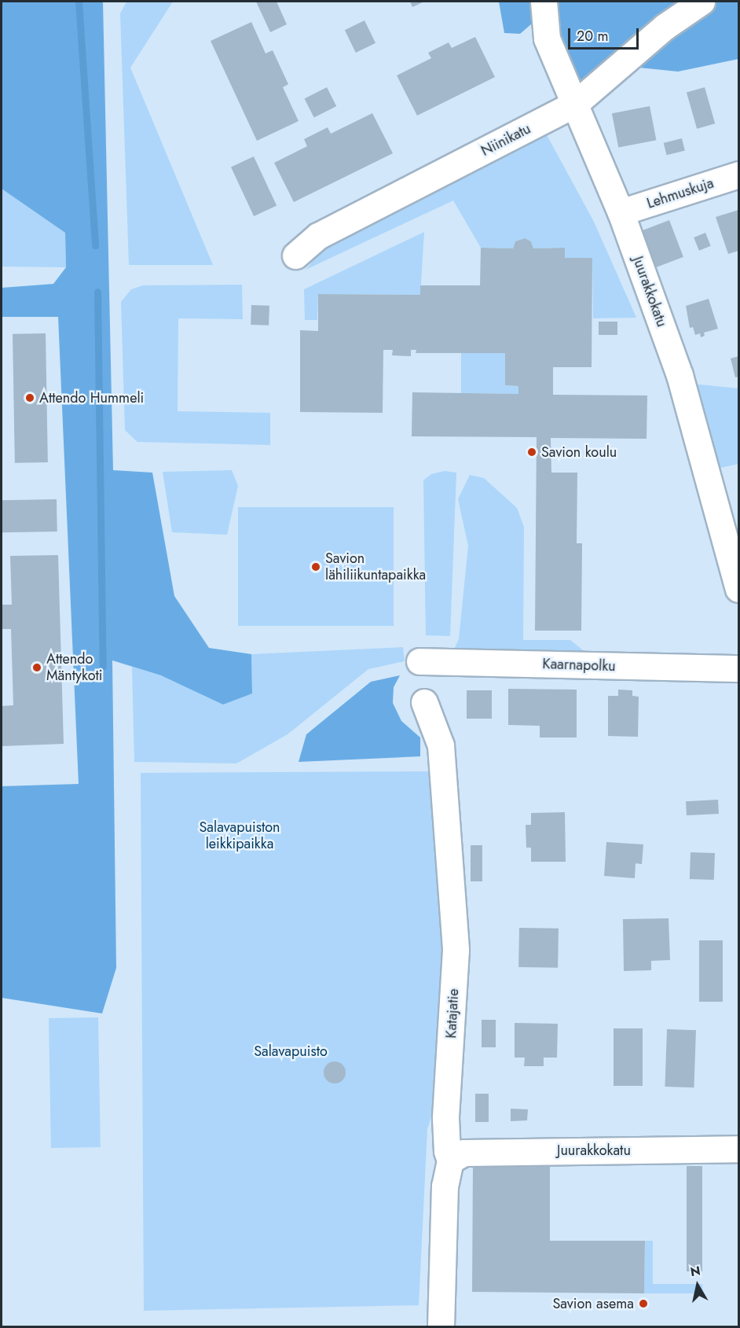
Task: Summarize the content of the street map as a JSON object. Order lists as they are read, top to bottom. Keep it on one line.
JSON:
{"streets":{"street":["Niinikatu","Lehmuskuja","Juurakkokatu","Kaarnapolku","Katajatie"]},"crossings":[["Niinikatu","Juurakkokatu"],["Lehmuskuja","Juurakkokatu"],["Juurakkokatu","Katajatie"]],"parks":["Salavapuiston leikkipaikka","Salavapuisto"],"places":["Attendo Hummeli","Savion koulu","Savion lähiliikuntapaikka","Attendo Mäntykoti","Savion asema"],"scale_bar":"20 m","north":"top"}
